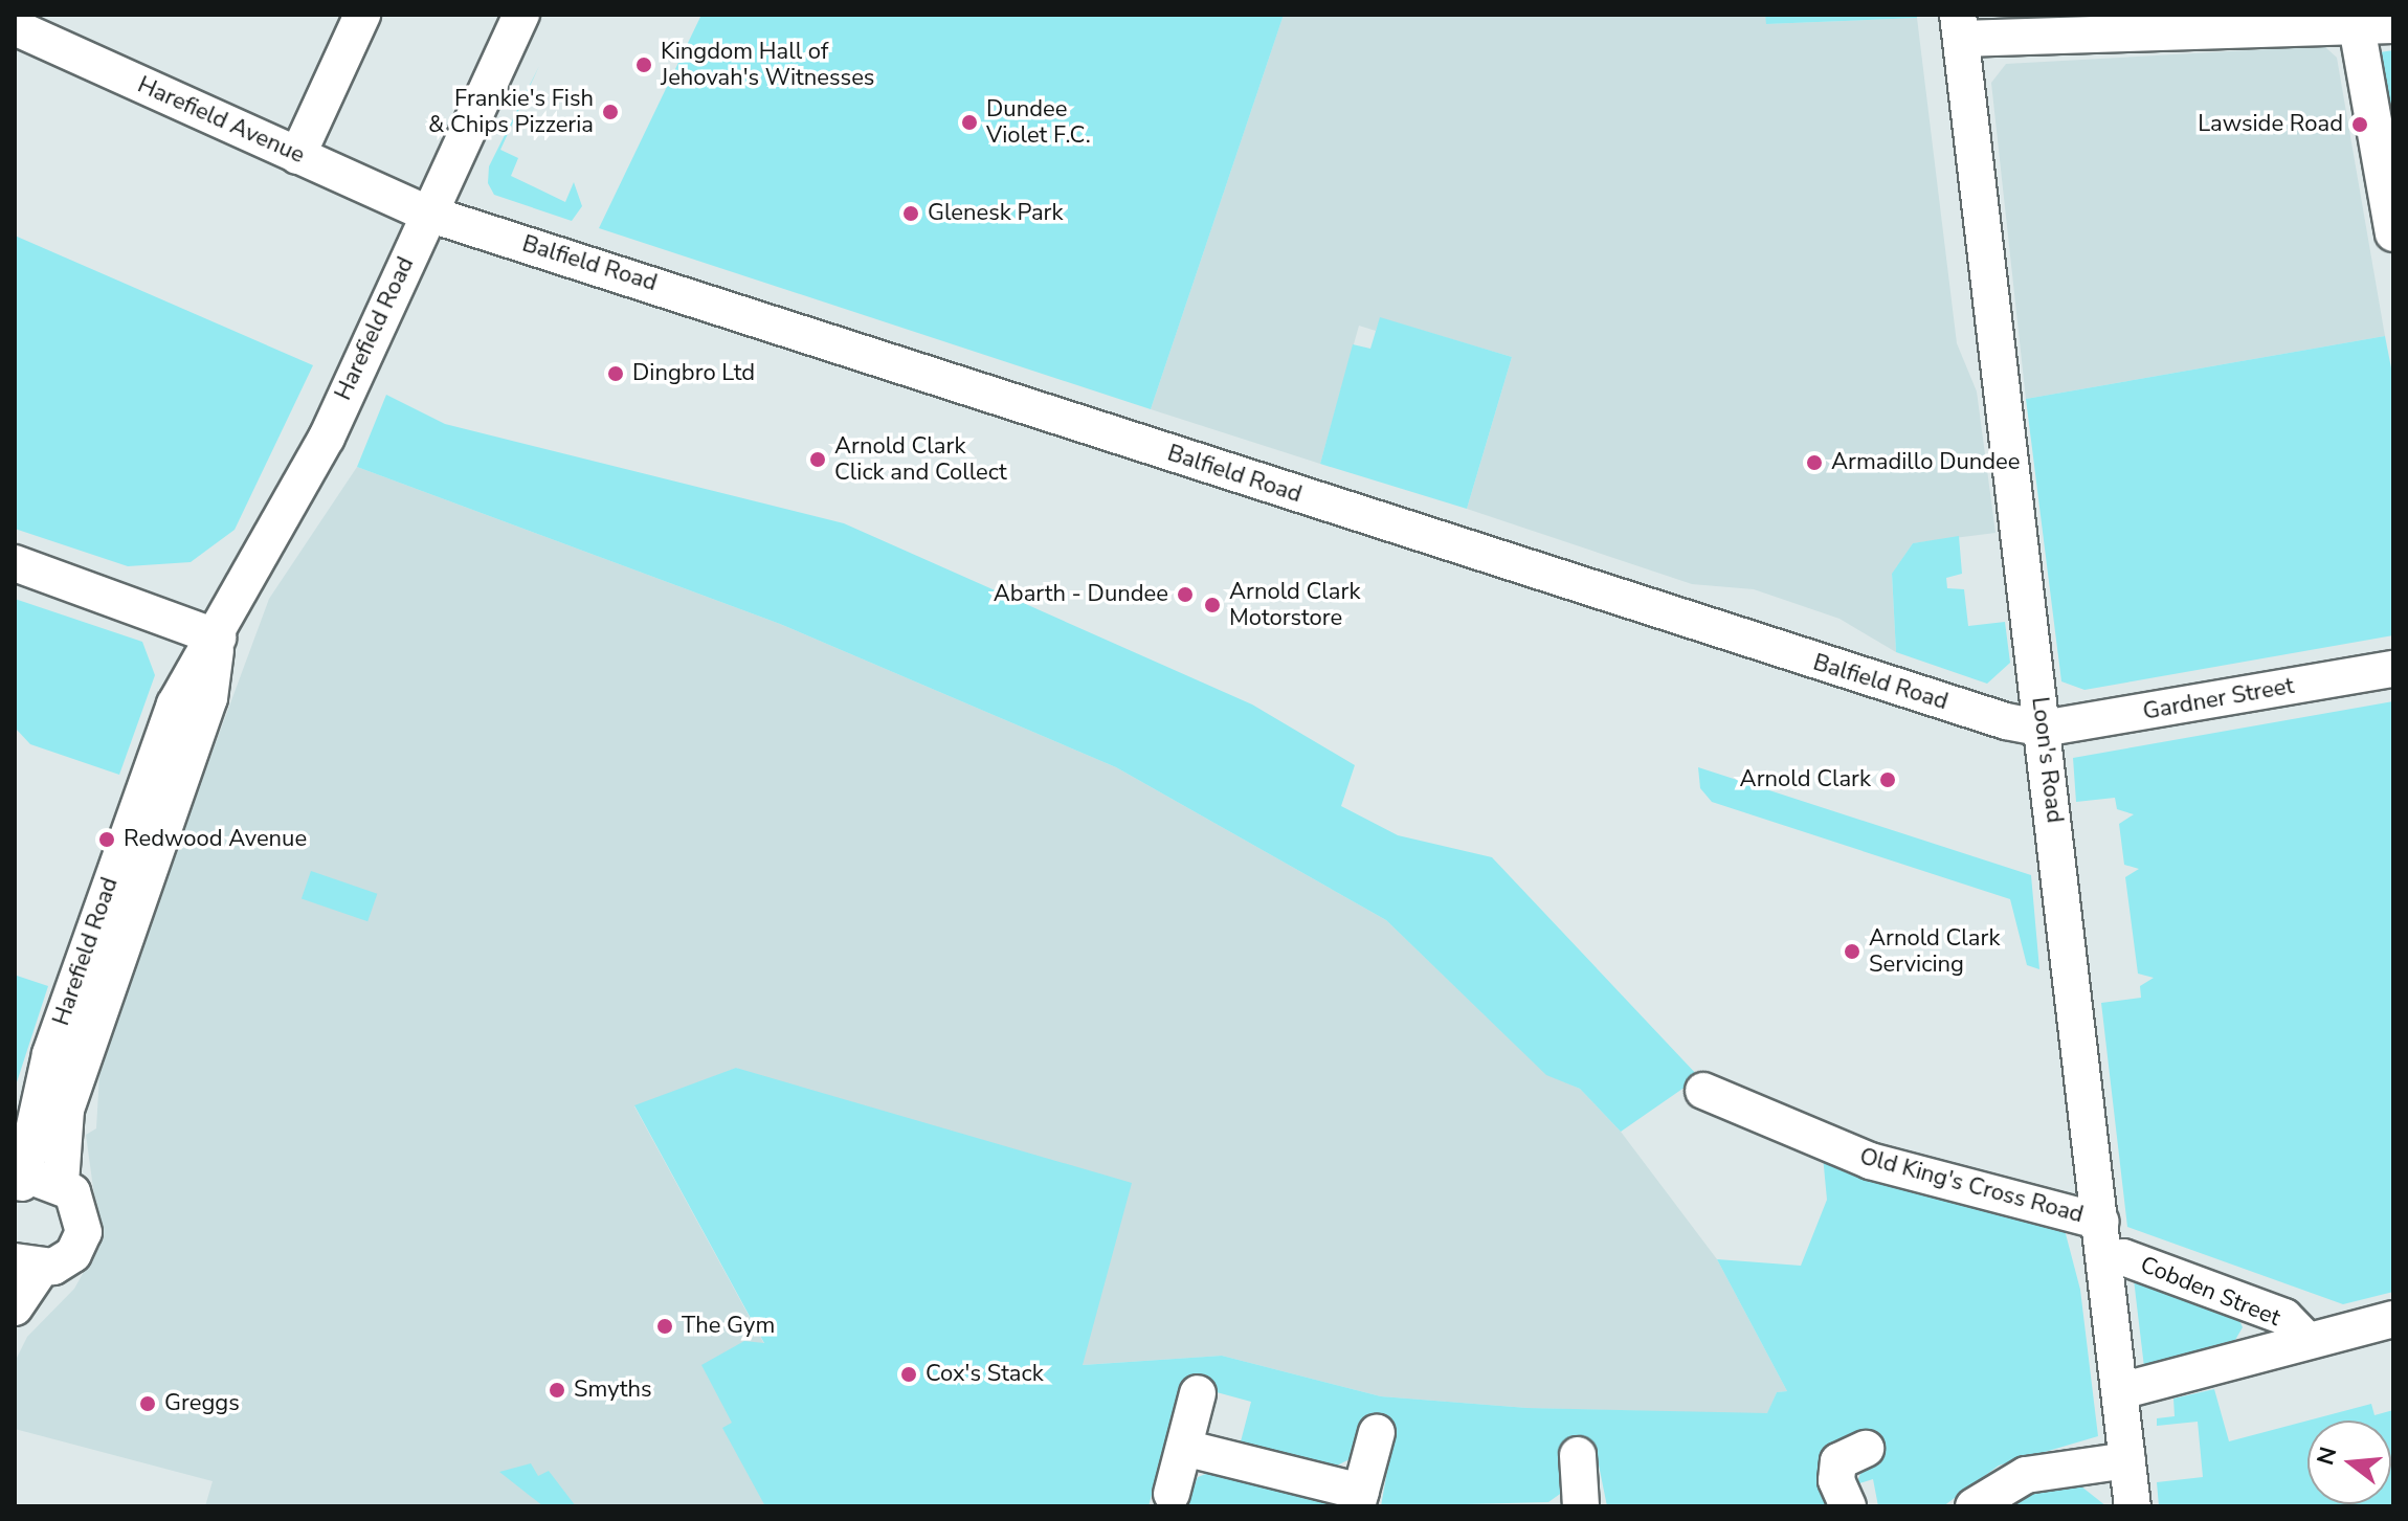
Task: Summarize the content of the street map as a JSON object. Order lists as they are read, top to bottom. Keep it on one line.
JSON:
{"streets":{"street":["Harefield Avenue","Balfield Road","Harefield Road","Gardner Street","Loon's Road","Old King's Cross Road","Cobden Street"]},"crossings":[["Harefield Avenue","Balfield Road"],["Harefield Avenue","Harefield Road"],["Balfield Road","Harefield Road"],["Balfield Road","Gardner Street"],["Balfield Road","Loon's Road"],["Gardner Street","Loon's Road"],["Loon's Road","Old King's Cross Road"],["Loon's Road","Cobden Street"]],"places":["Kingdom Hall of Jehovah's Witnesses","Frankie's Fish & Chips Pizzeria","Dundee Violet F.C.","Lawside Road","Glenesk Park","Dingbro Ltd","Arnold Clark Click and Collect","Armadillo Dundee","Abarth - Dundee","Arnold Clark Motorstore","Arnold Clark","Redwood Avenue","Arnold Clark Servicing","The Gym","Cox's Stack","Smyths","Greggs"],"north":"left"}
